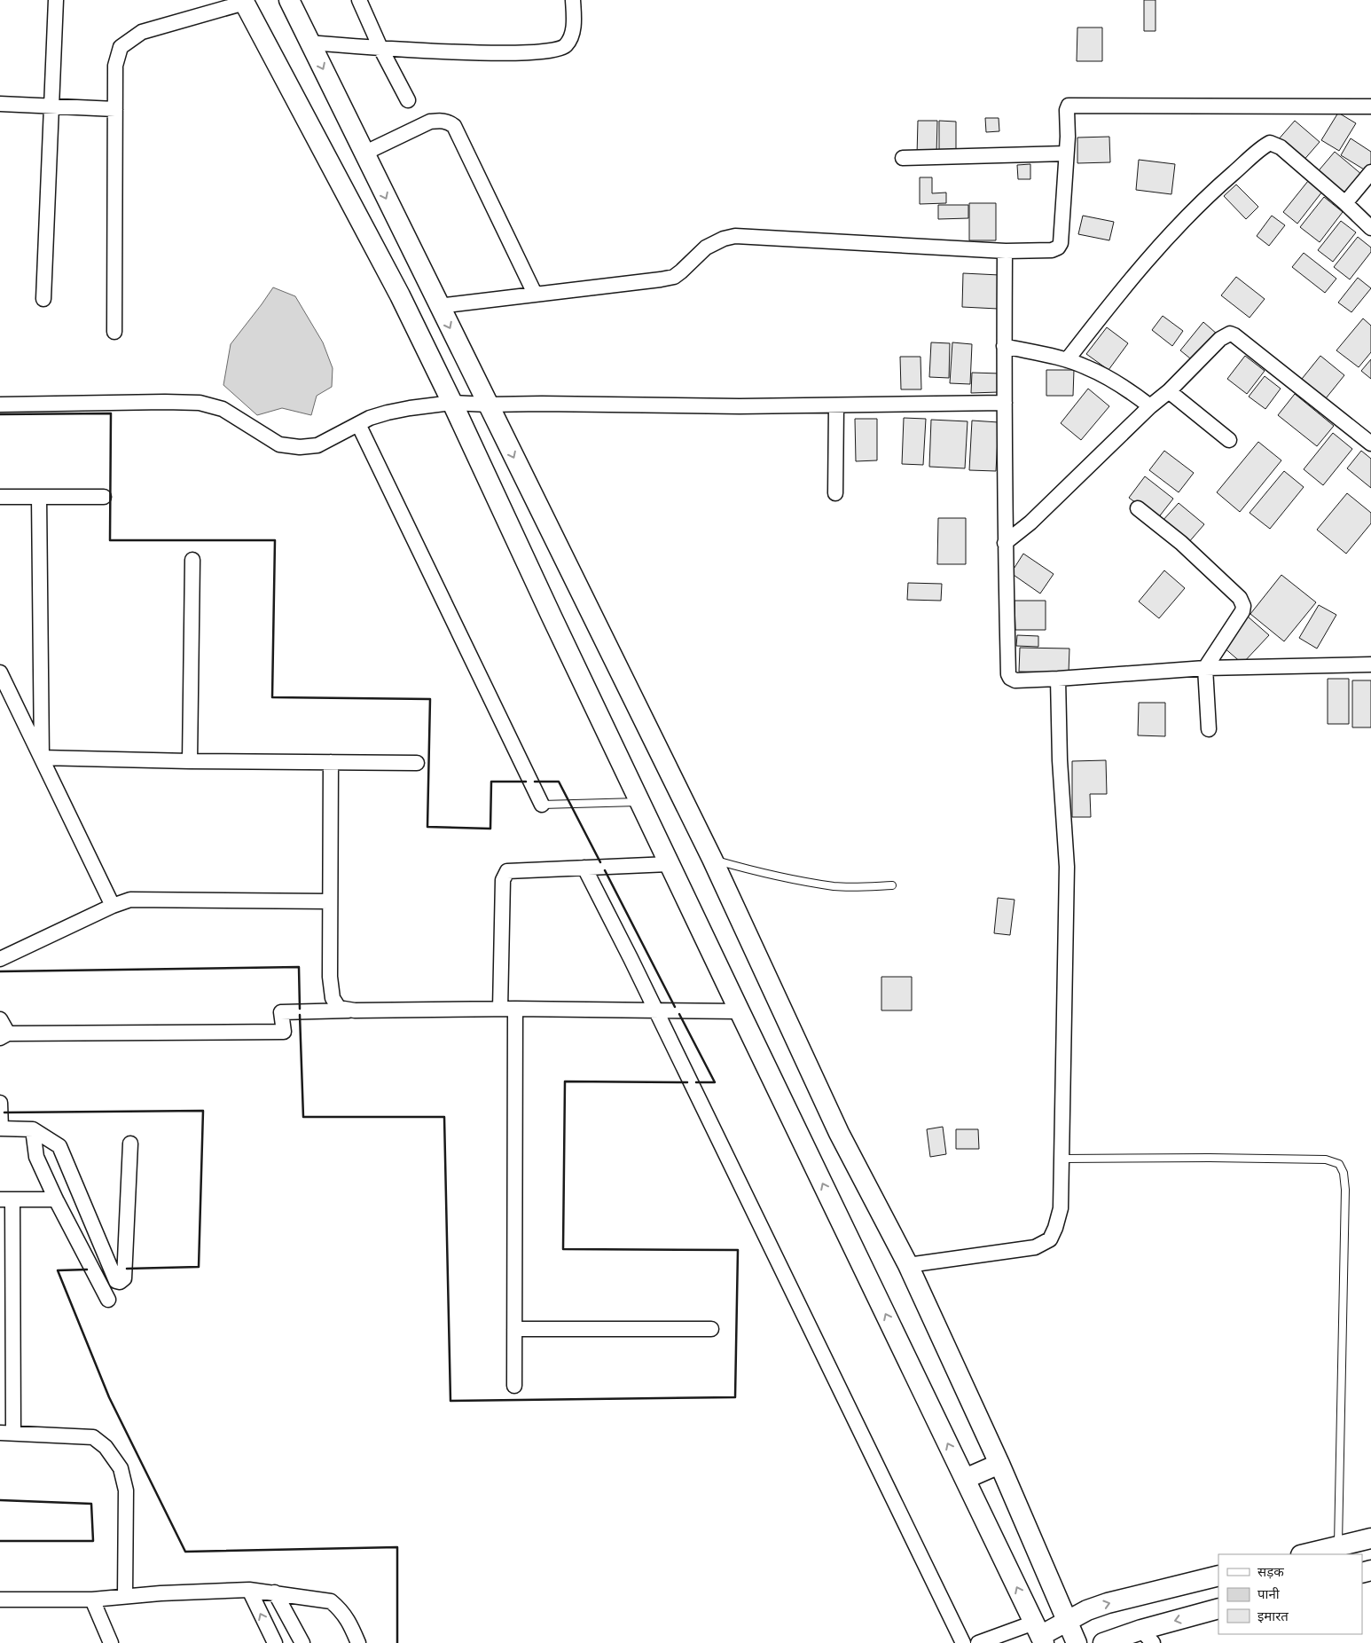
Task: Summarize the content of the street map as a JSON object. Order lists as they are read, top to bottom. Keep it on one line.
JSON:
{"legend":["सड़क","पानी","इमारत"]}
